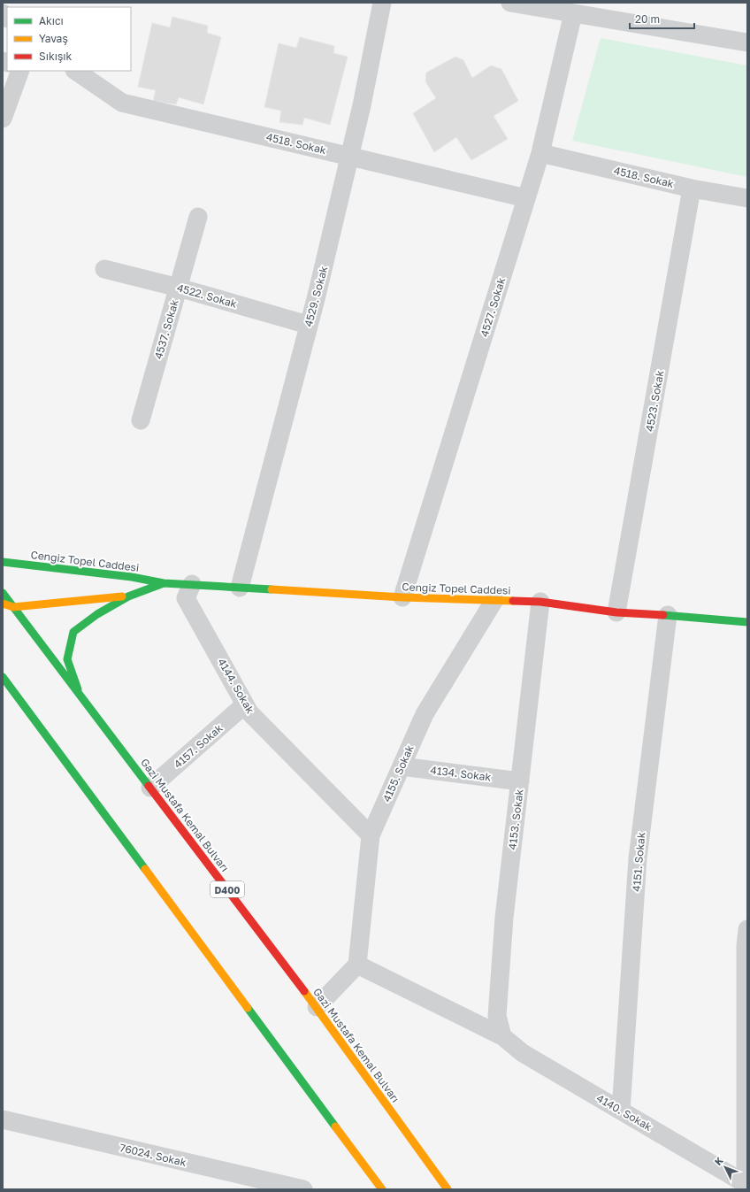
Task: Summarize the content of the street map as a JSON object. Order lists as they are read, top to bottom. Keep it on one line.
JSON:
{"streets":{"main road":["Cengiz Topel Caddesi","Gazi Mustafa Kemal Bulvarı","D400"],"street":["4518. Sokak","4522. Sokak","4529. Sokak","4527. Sokak","4537. Sokak","4523. Sokak","4144. Sokak","4157. Sokak","4155. Sokak","4134. Sokak","4153. Sokak","4151. Sokak","4140. Sokak","76024. Sokak"]},"crossings":[["4518. Sokak","4529. Sokak"],["4518. Sokak","4527. Sokak"],["4518. Sokak","4523. Sokak"],["4522. Sokak","4529. Sokak"],["4522. Sokak","4537. Sokak"],["4529. Sokak","Cengiz Topel Caddesi"],["4527. Sokak","Cengiz Topel Caddesi"],["4523. Sokak","Cengiz Topel Caddesi"],["Cengiz Topel Caddesi","4144. Sokak"],["Cengiz Topel Caddesi","4155. Sokak"],["Cengiz Topel Caddesi","Gazi Mustafa Kemal Bulvarı"],["Cengiz Topel Caddesi","4153. Sokak"],["Cengiz Topel Caddesi","4151. Sokak"],["4144. Sokak","4157. Sokak"],["4144. Sokak","4155. Sokak"],["4157. Sokak","Gazi Mustafa Kemal Bulvarı"],["4155. Sokak","4134. Sokak"],["4134. Sokak","4153. Sokak"],["4153. Sokak","4140. Sokak"],["4151. Sokak","4140. Sokak"]],"legend":["Akıcı","Yavaş","Sıkışık"],"scale_bar":"20 m","north":"top left"}
